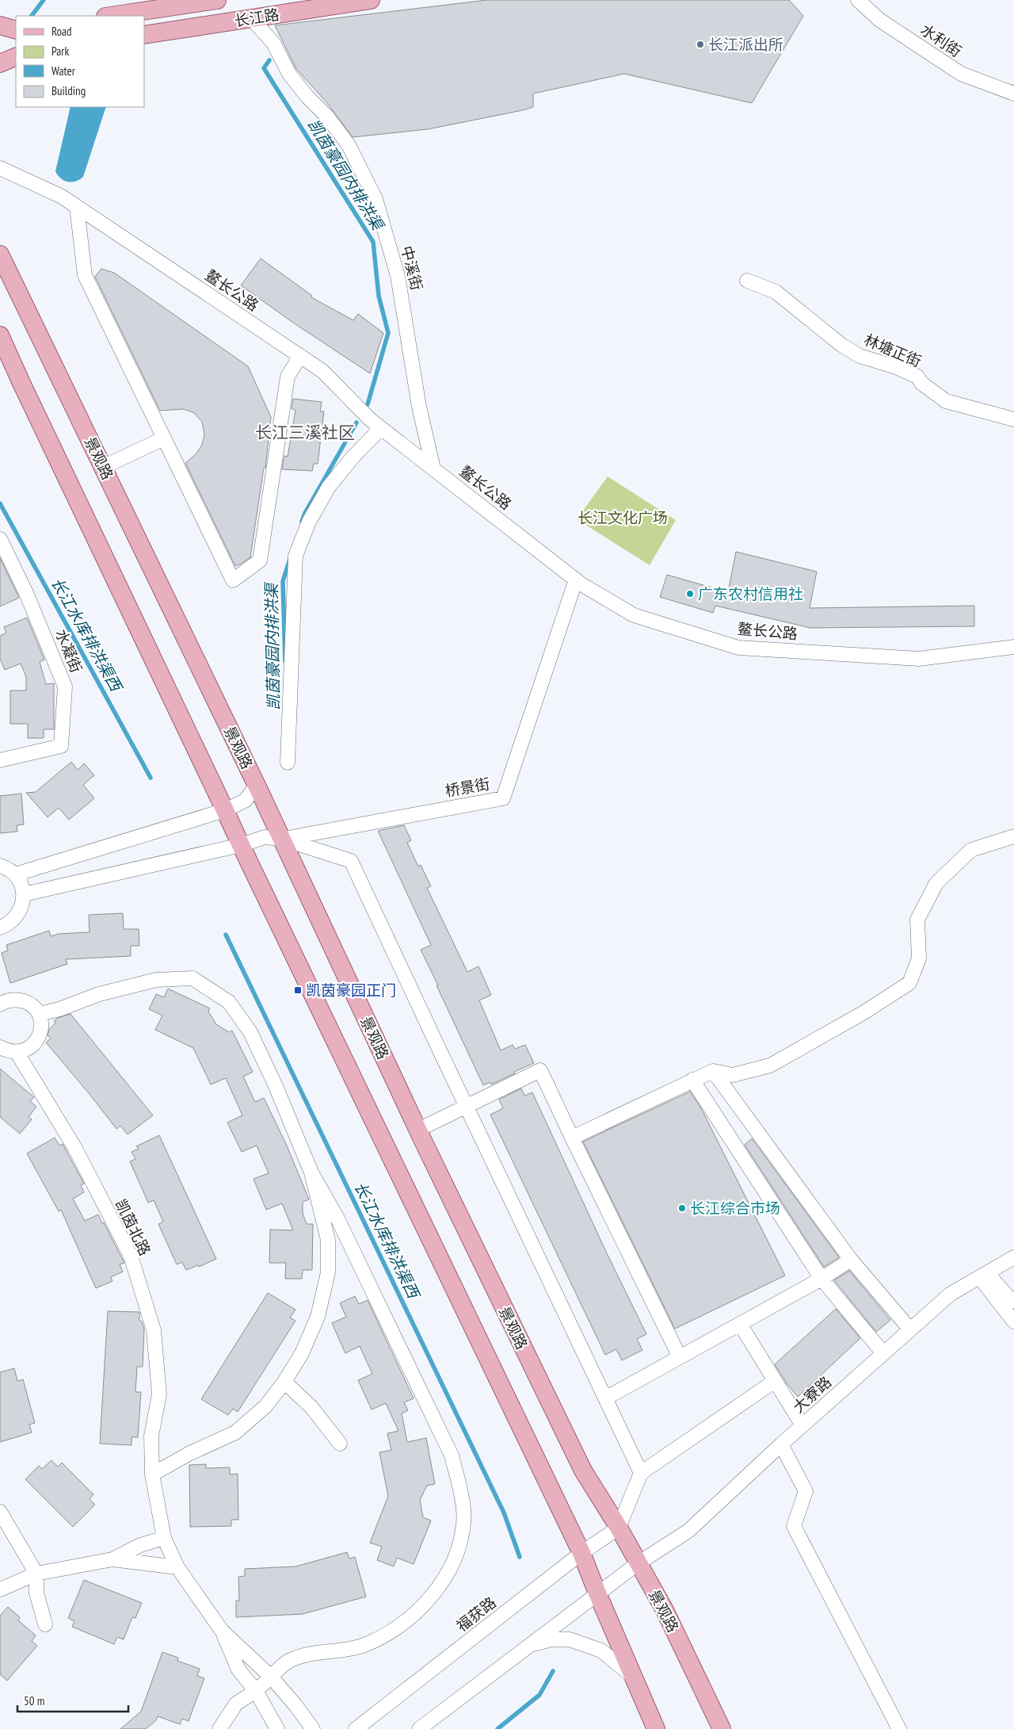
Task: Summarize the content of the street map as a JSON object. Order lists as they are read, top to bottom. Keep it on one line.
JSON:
{"streets":{"main road":["长江路","景观路"],"street":["水利街","中溪街","鳌长公路","林塘正街","水凝街","桥景街","凯茵北路","大寮路","福获路"]},"crossings":[["长江路","中溪街"],["中溪街","鳌长公路"],["鳌长公路","桥景街"],["景观路","桥景街"],["景观路","大寮路"],["景观路","福获路"]],"districts":["长江三溪社区"],"water":["凯茵豪园内排洪渠","长江水库排洪渠西"],"parks":["长江文化广场"],"places":{"other":["长江派出所","广东农村信用社","长江综合市场"],"transit":["凯茵豪园正门"]},"legend":["Road","Park","Water","Building"],"scale_bar":"50 m"}
